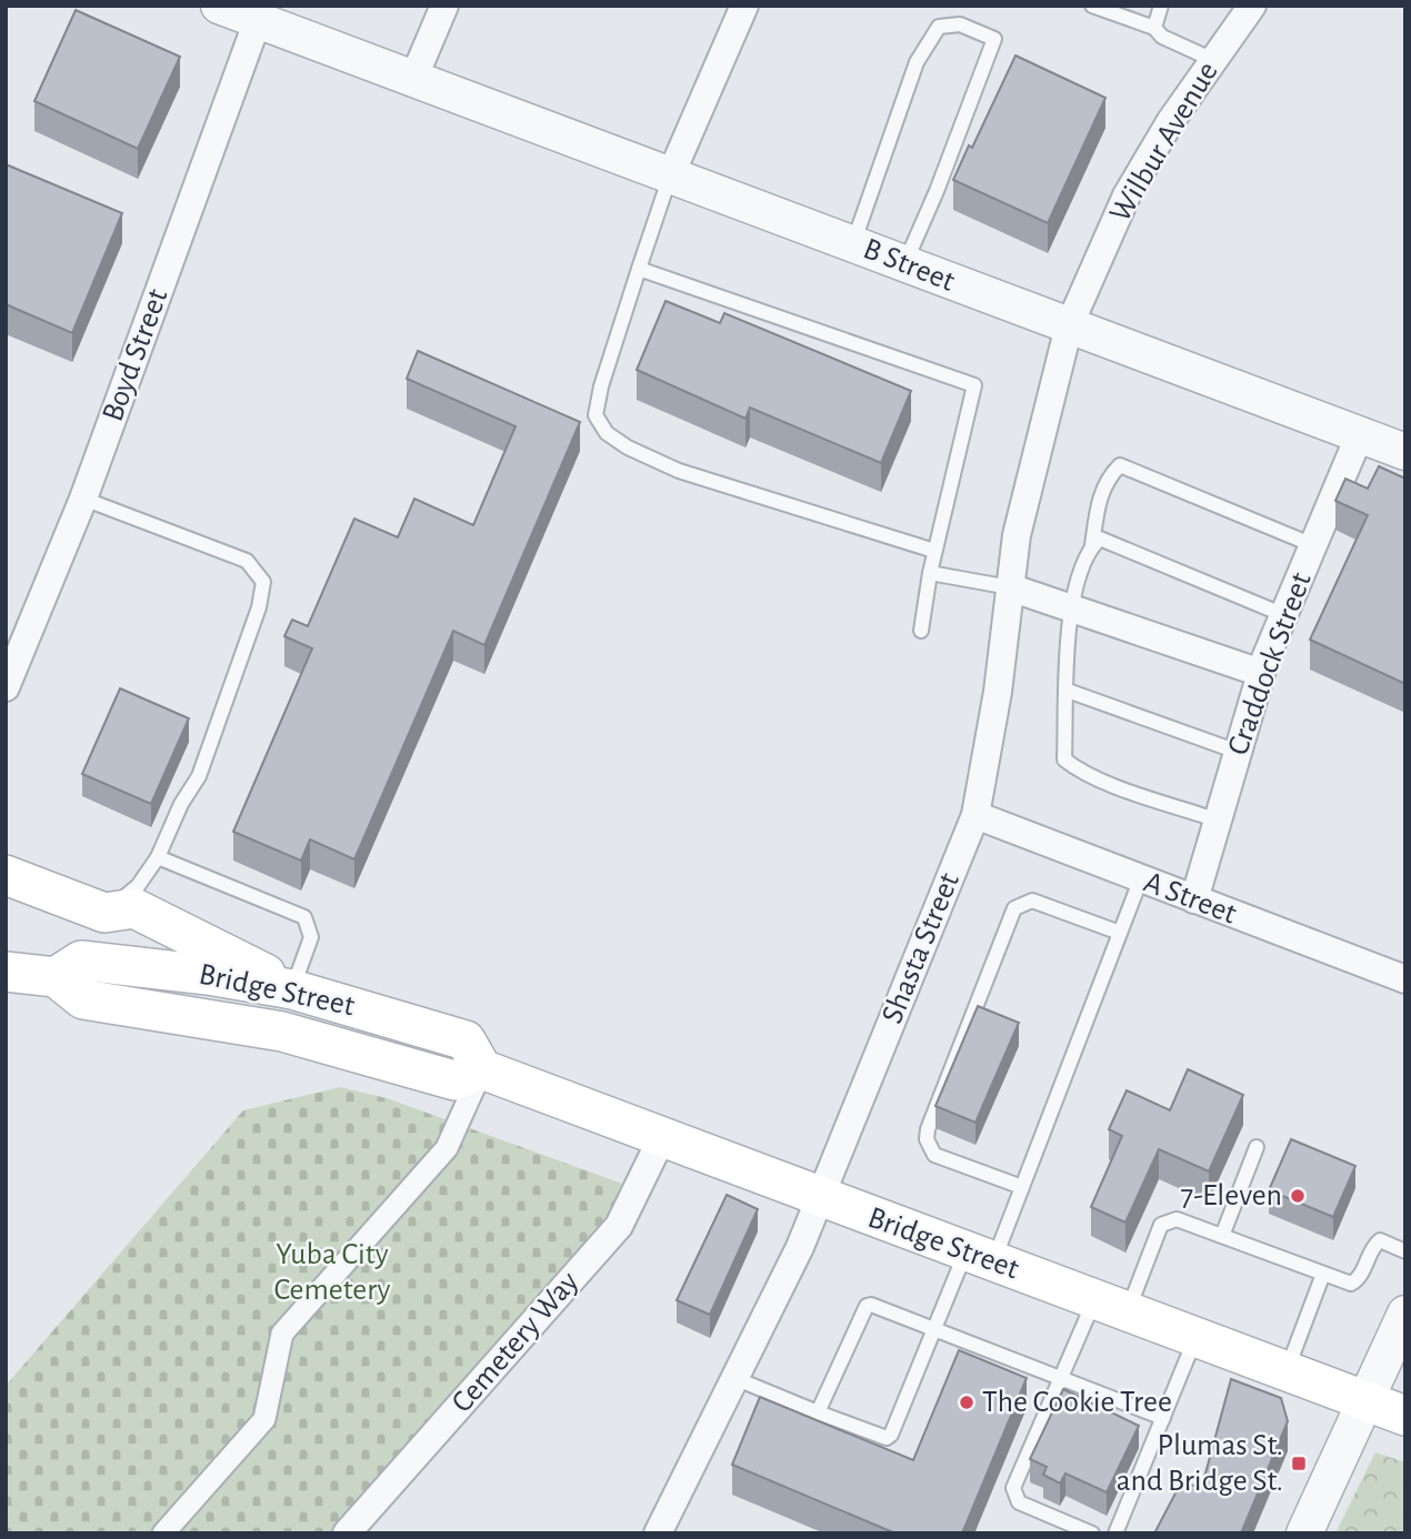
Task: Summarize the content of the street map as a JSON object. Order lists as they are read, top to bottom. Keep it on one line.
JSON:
{"streets":{"main road":["Bridge Street"],"street":["Wilbur Avenue","B Street","Boyd Street","Craddock Street","A Street","Shasta Street","Cemetery Way"]},"crossings":[["Wilbur Avenue","B Street"],["Wilbur Avenue","Shasta Street"],["B Street","Boyd Street"],["B Street","Craddock Street"],["B Street","Shasta Street"],["Craddock Street","A Street"],["A Street","Shasta Street"],["Shasta Street","Bridge Street"],["Bridge Street","Cemetery Way"]],"parks":["Yuba City Cemetery"],"places":{"other":["7-Eleven","The Cookie Tree"],"transit":["Plumas St. and Bridge St."]}}
